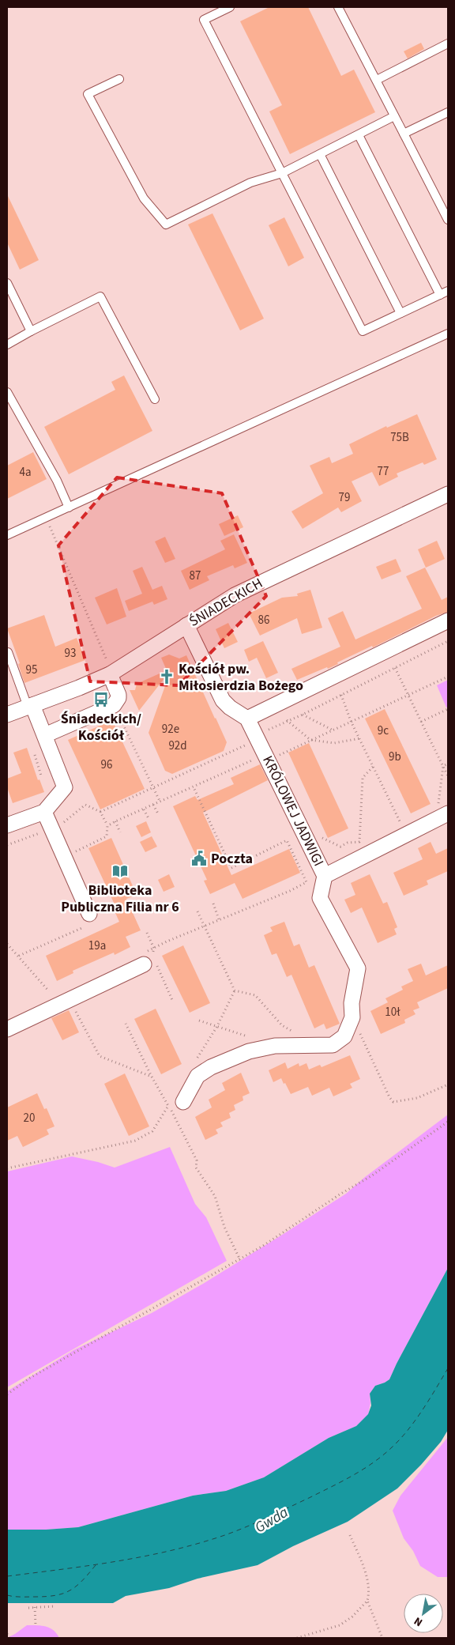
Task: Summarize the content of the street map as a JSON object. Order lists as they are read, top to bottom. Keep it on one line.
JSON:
{"streets":{"street":["ŚNIADECKICH","KRÓLOWEJ JADWIGI"]},"crossings":[["ŚNIADECKICH","KRÓLOWEJ JADWIGI"]],"water":["Gwda"],"places":{"church":["Kościół pw. Miłosierdzia Bożego"],"bus stop":["Śniadeckich/ Kościół"],"public building":["Poczta"],"library":["Biblioteka Publiczna Filia nr 6"]},"house_numbers":["75B","77","4a","79","87","86","93","95","92e","9c","92d","9b","96","19a","10ł","20"],"north":"bottom left"}
